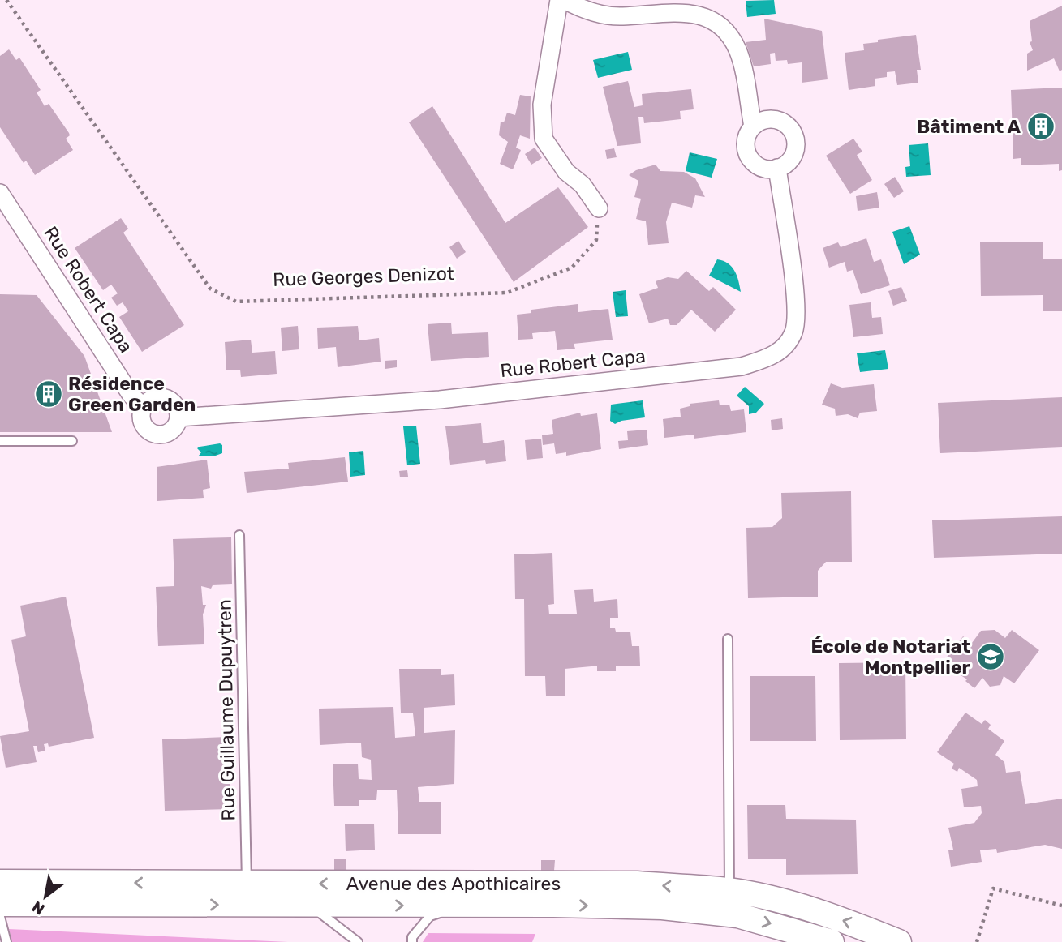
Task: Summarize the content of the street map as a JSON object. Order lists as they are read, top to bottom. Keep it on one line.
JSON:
{"streets":{"main road":["Avenue des Apothicaires"],"street":["Rue Robert Capa"],"lane":["Rue Guillaume Dupuytren"],"path":["Rue Georges Denizot"]},"crossings":[["Rue Guillaume Dupuytren","Avenue des Apothicaires"]],"places":{"building":["Bâtiment A","Résidence Green Garden"],"school or university":["École de Notariat Montpellier"]},"north":"bottom left"}
